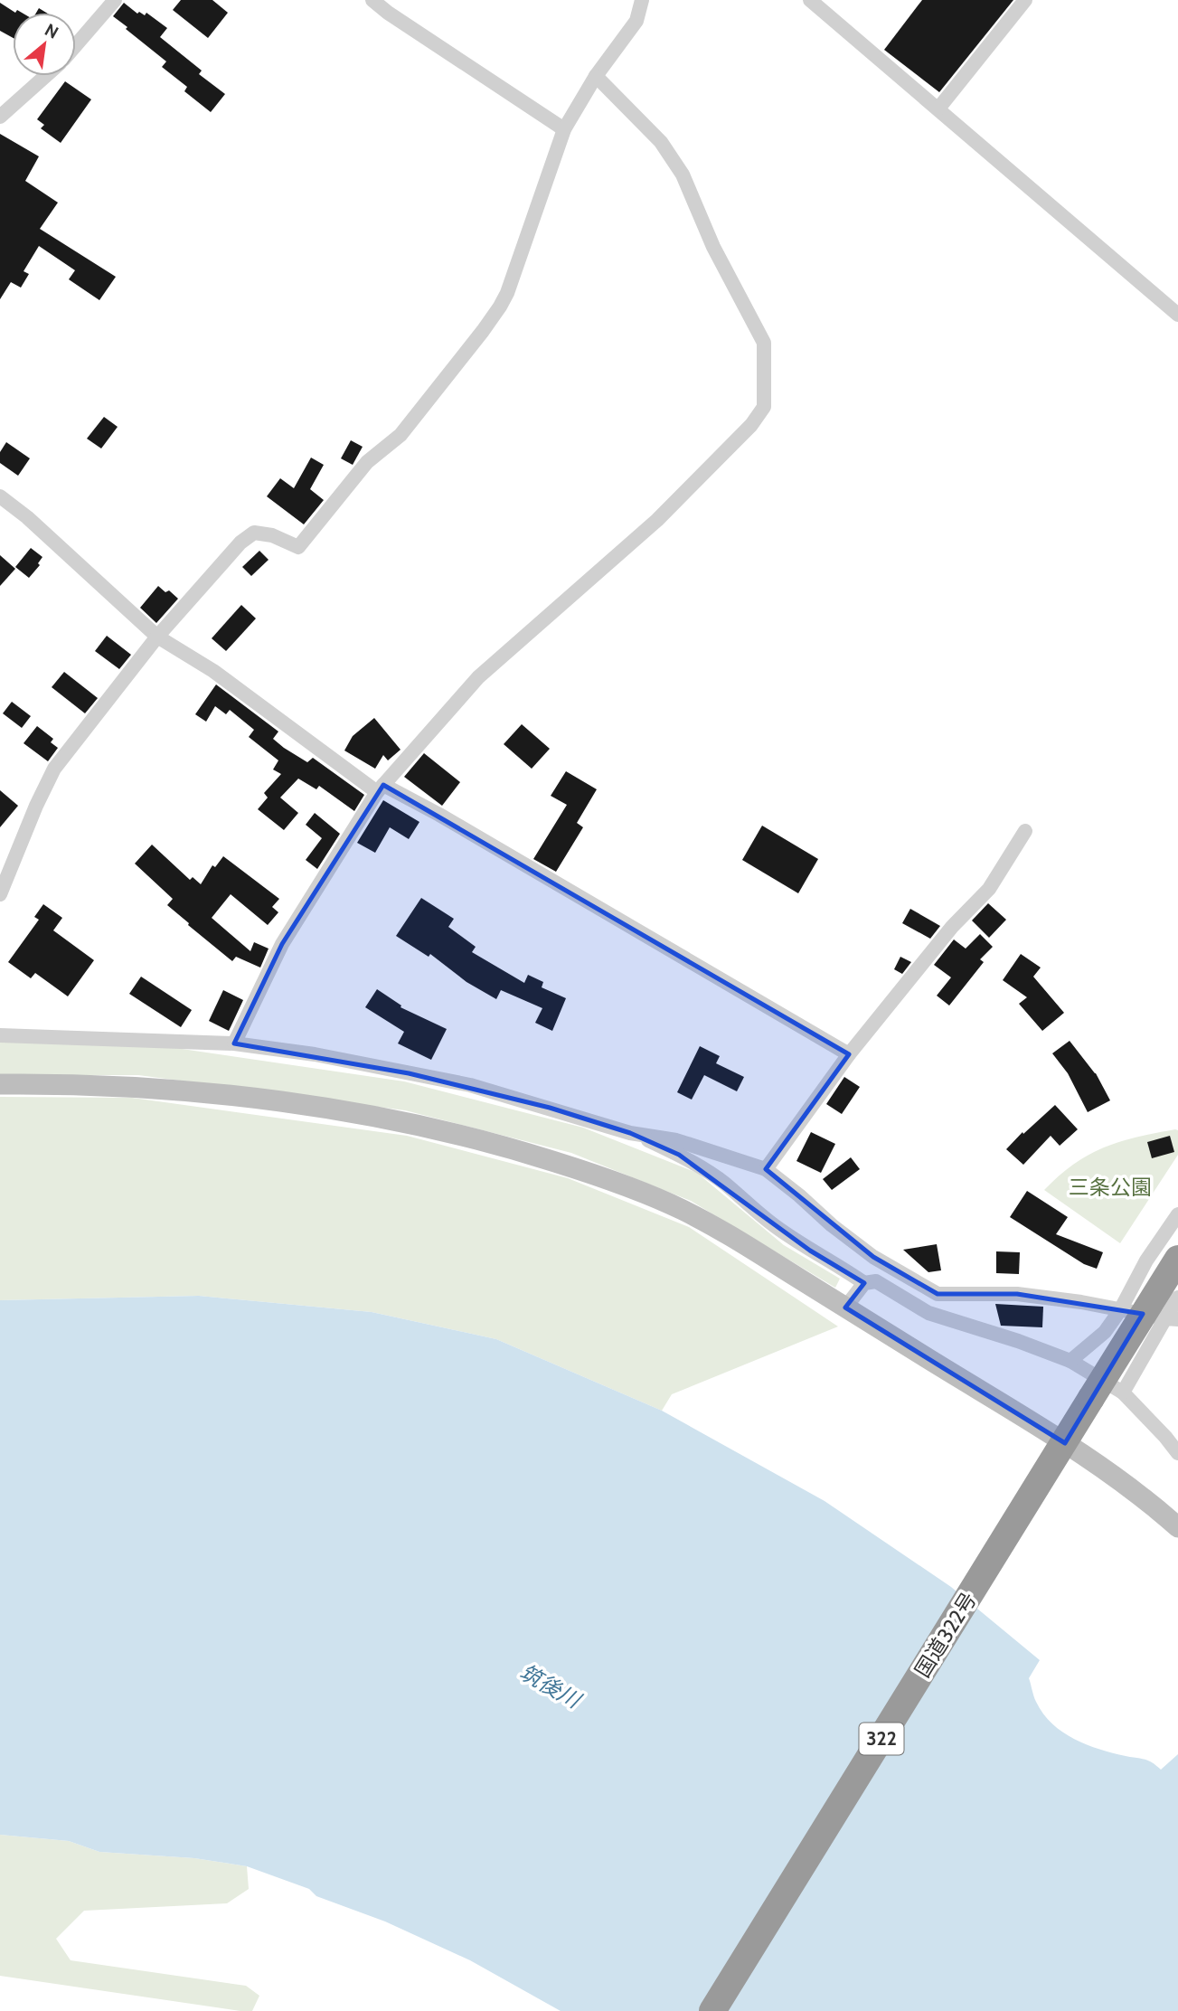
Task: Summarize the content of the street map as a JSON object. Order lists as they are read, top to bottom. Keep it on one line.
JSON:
{"streets":{"highway":["国道322号","322"]},"water":["筑後川"],"parks":["三条公園"],"north":"top right"}
